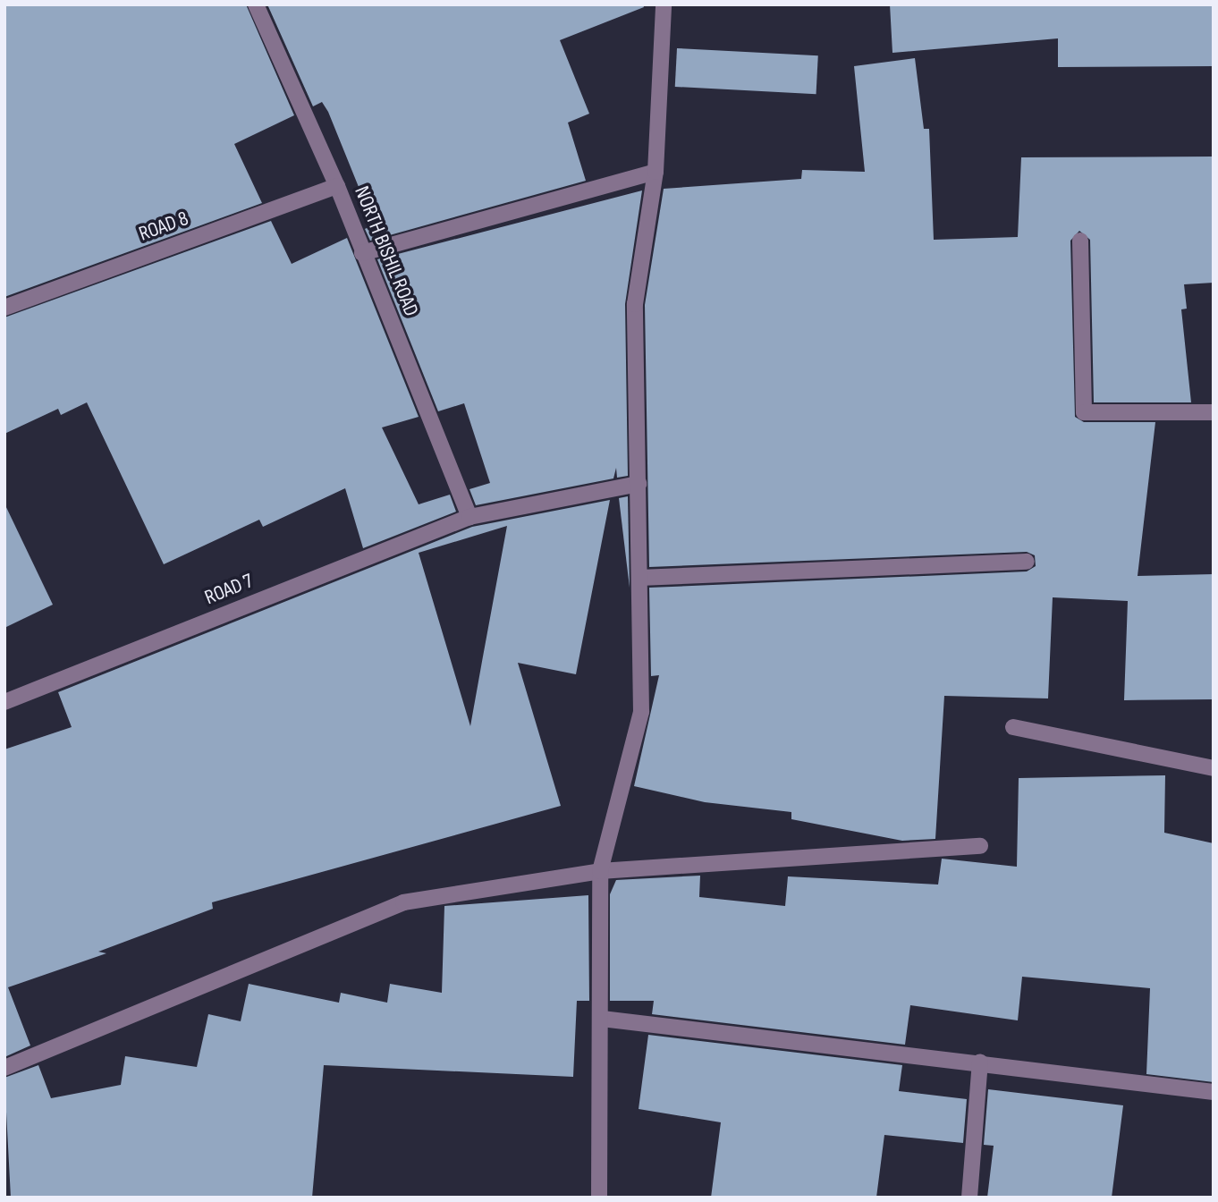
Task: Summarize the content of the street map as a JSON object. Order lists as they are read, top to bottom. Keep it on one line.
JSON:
{"streets":{"street":["ROAD 8","NORTH BISHIL ROAD","ROAD 7"]},"crossings":[["ROAD 8","NORTH BISHIL ROAD"],["NORTH BISHIL ROAD","ROAD 7"]]}
